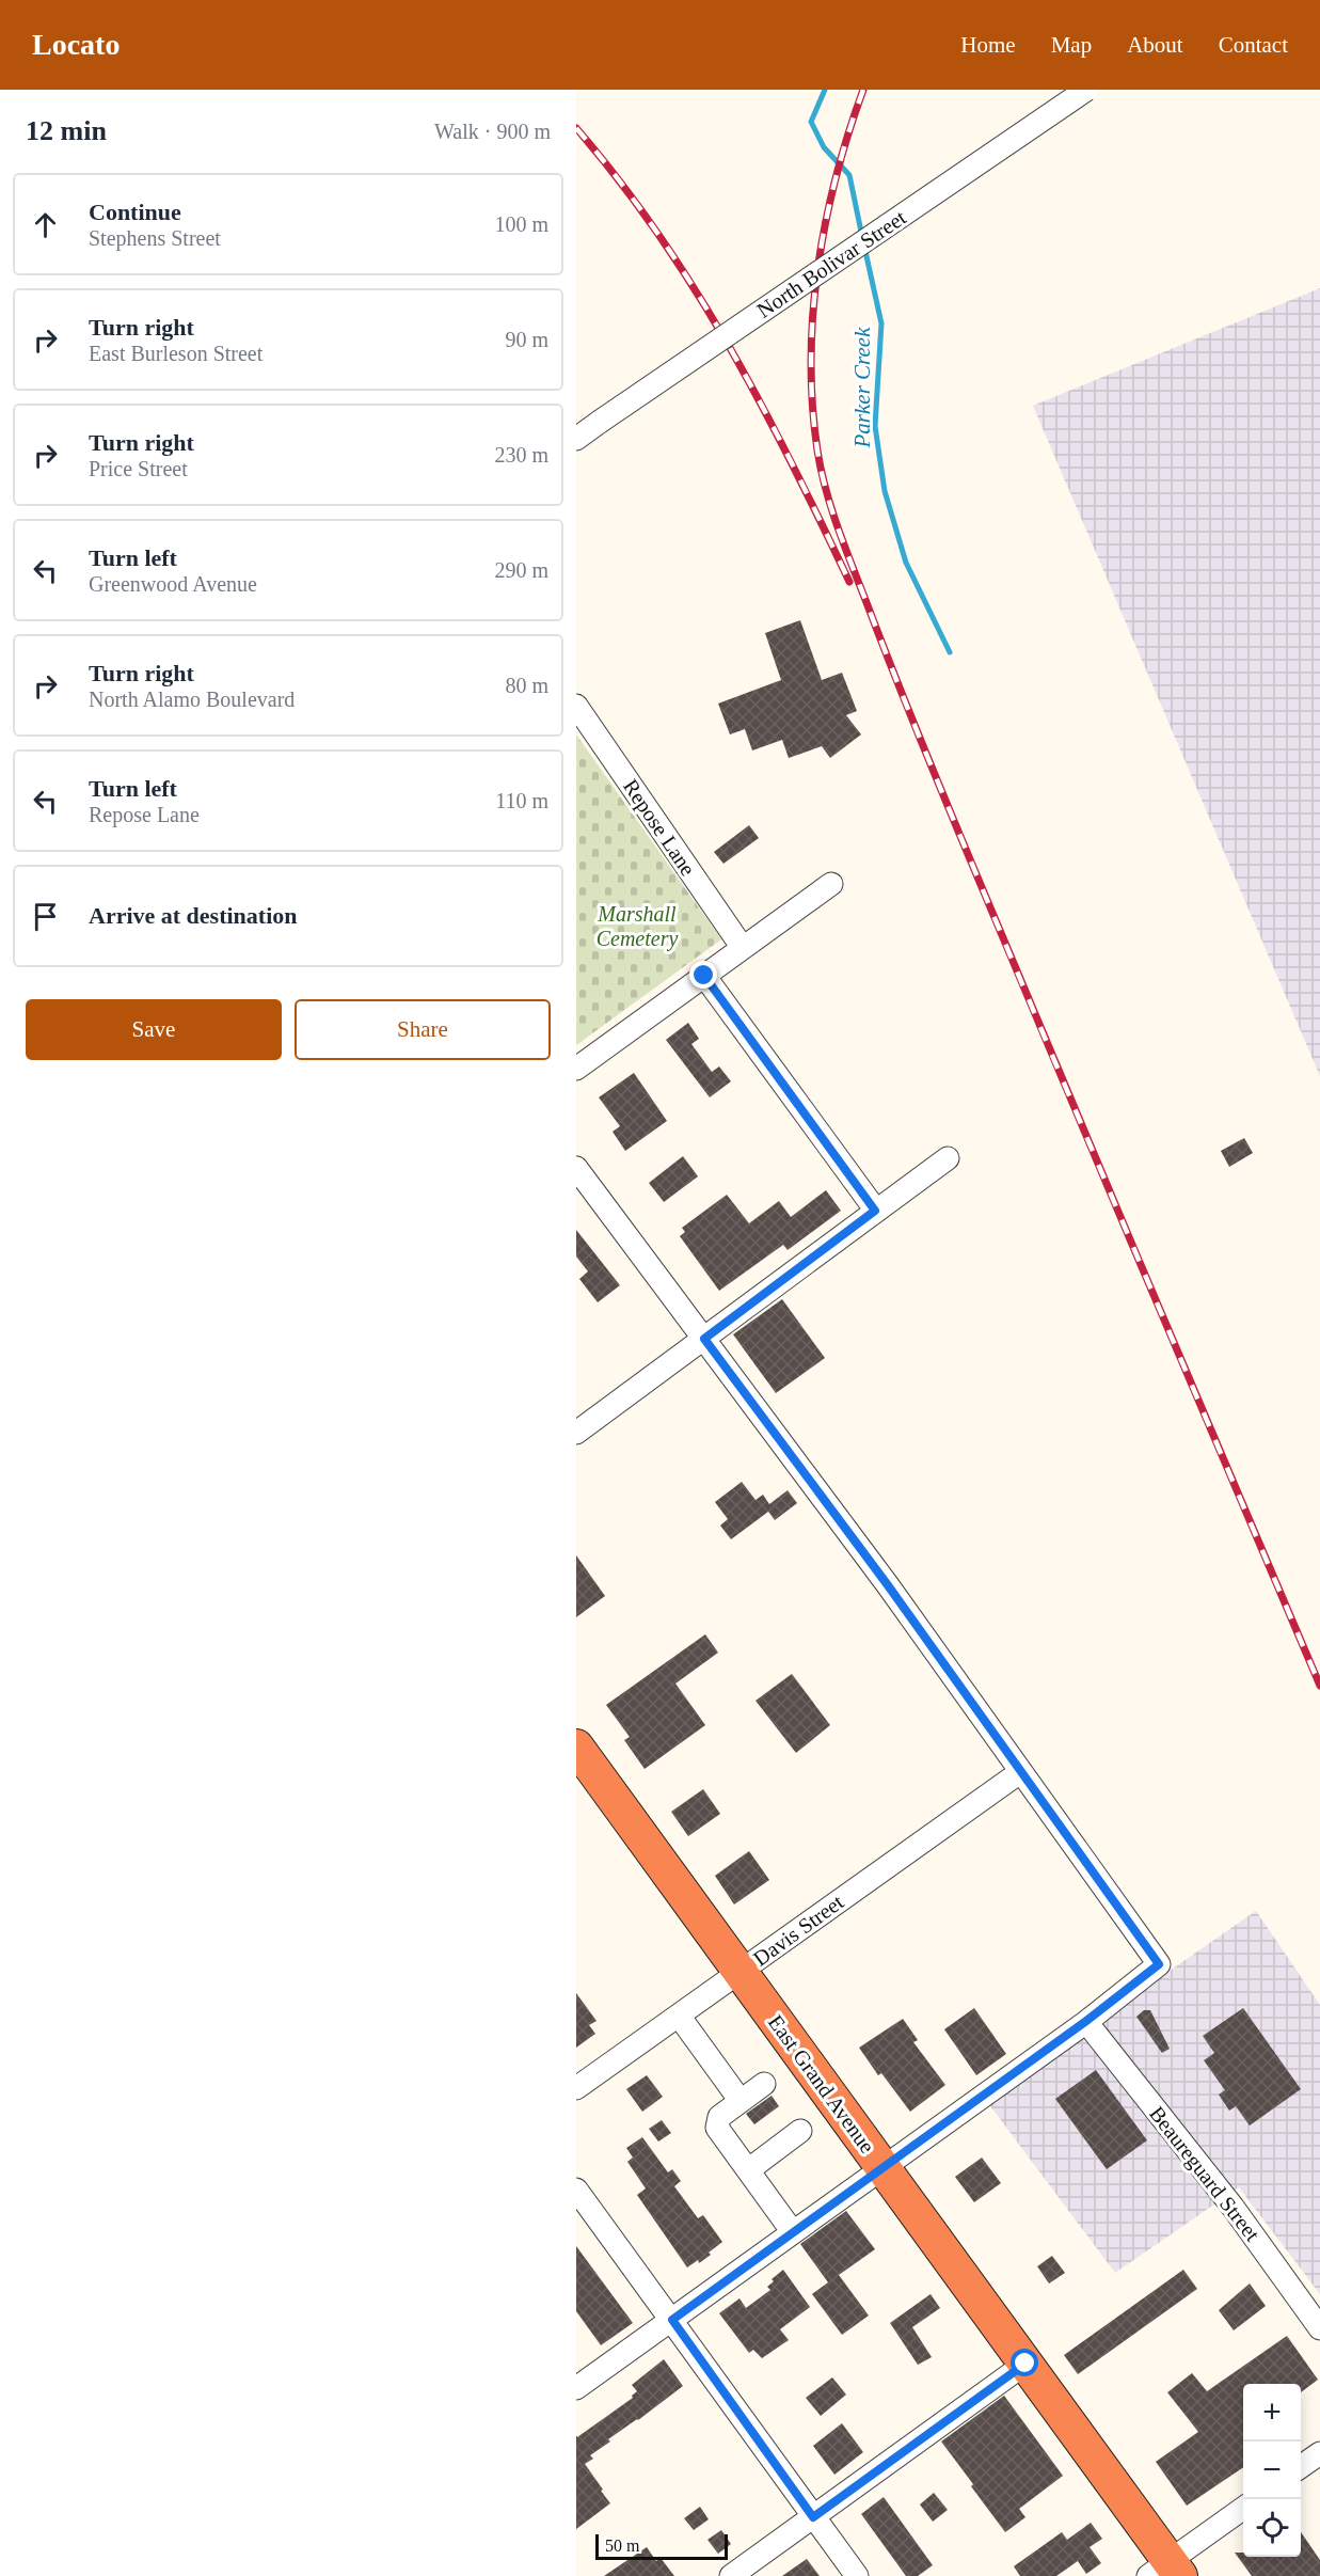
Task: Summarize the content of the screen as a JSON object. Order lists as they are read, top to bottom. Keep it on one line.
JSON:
{"streets":{"highway":["East Grand Avenue"],"street":["North Bolivar Street","Repose Lane","Davis Street","Beaureguard Street"]},"crossings":[["Davis Street","East Grand Avenue"]],"water":["Parker Creek"],"parks":["Marshall Cemetery"],"scale_bar":"50 m","page":{"header":"Locato","nav":["Home","Map","About","Contact"],"heading":["12 min","Walk · 900 m"],"list":[["Continue","Stephens Street","100 m"],["Turn right","East Burleson Street","90 m"],["Turn right","Price Street","230 m"],["Turn left","Greenwood Avenue","290 m"],["Turn right","North Alamo Boulevard","80 m"],["Turn left","Repose Lane","110 m"],"Arrive at destination"],"buttons":["Save","Share"],"map_buttons":["+","−"],"scale":"50 m"}}
